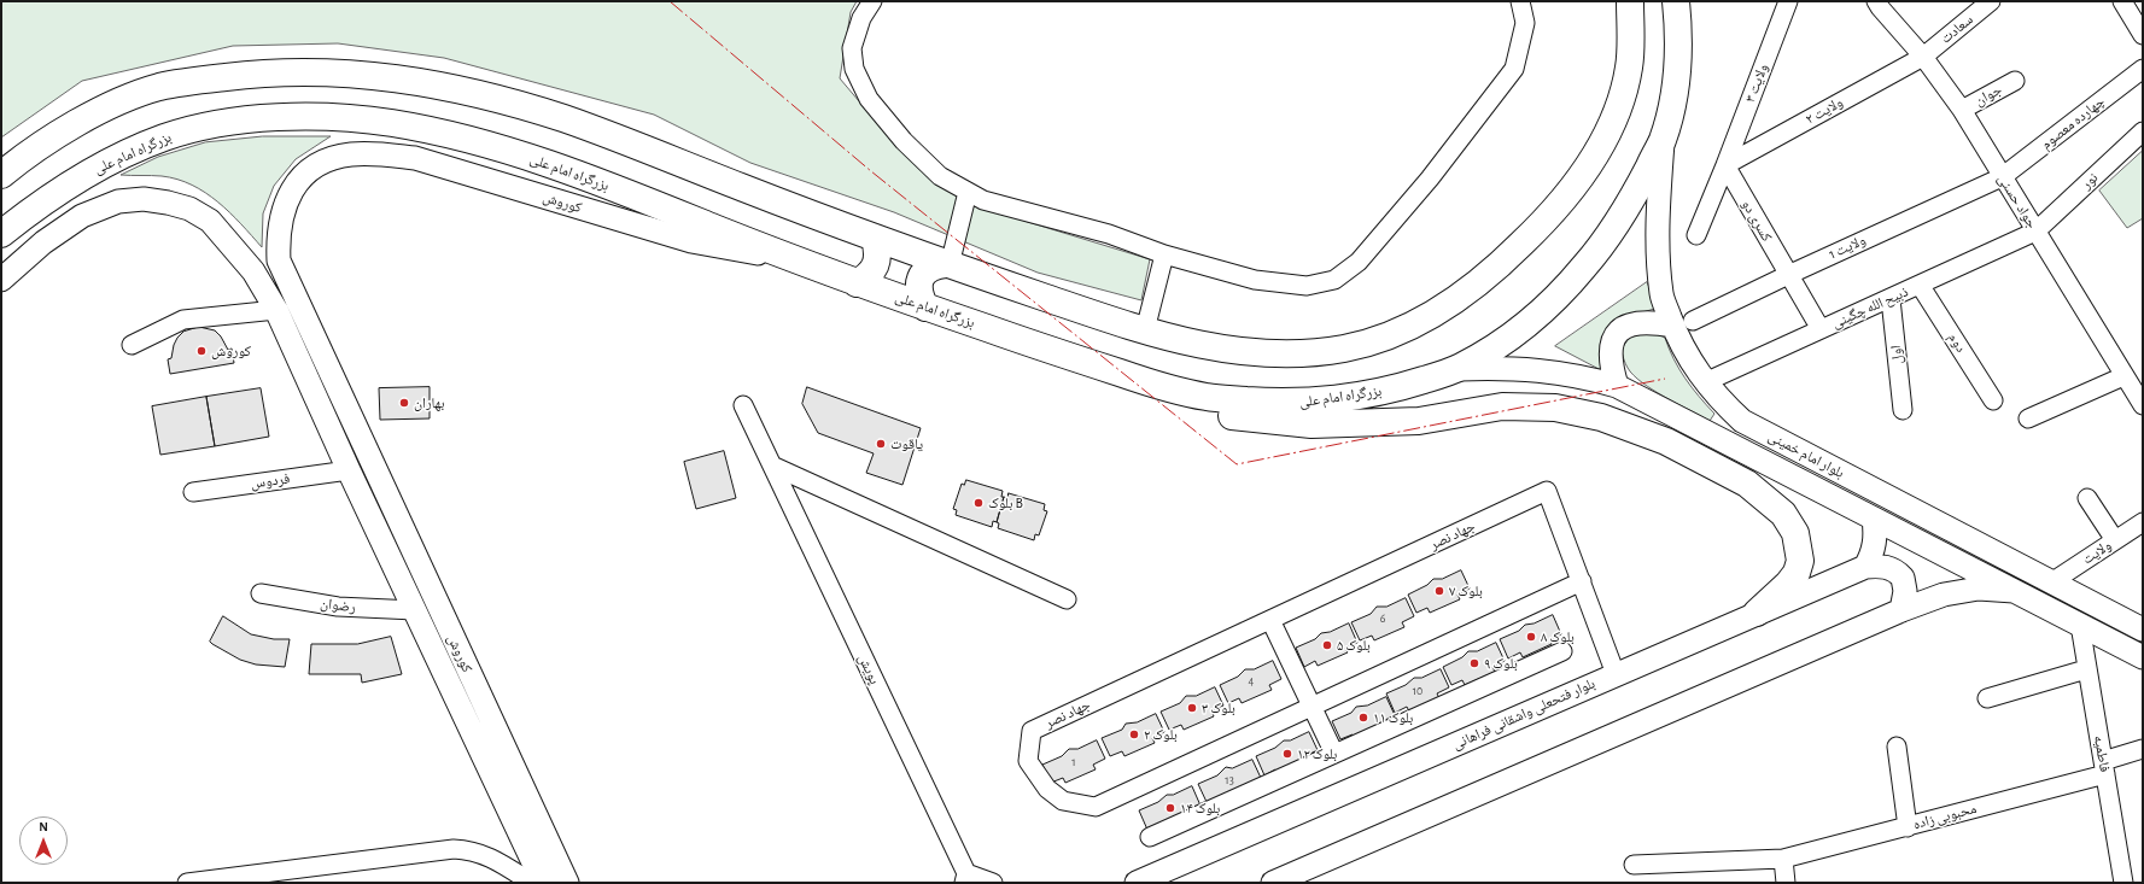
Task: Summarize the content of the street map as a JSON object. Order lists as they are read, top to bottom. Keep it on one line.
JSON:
{"streets":{"highway":["بزرگراه امام علی"],"main road":["کوروش","بلوار امام خمینی","بلوار فتحعلی واشقانی فراهانی"],"street":["سعادت","ولایت ۳","جوان","ولایت ۲","چهارده معصوم","نور","جواد حسنی","کسری دو","ولایت 1","ذبیح الله چگینی","دوم","اول","فردوس","جهاد نصر","ولایت","رضوان","پویش","فاطمیه","محبوبی زاده"]},"crossings":[["سعادت","ولایت ۲"],["سعادت","جواد حسنی"],["ولایت ۳","ولایت ۲"],["ولایت ۳","کسری دو"],["جوان","جواد حسنی"],["ولایت ۲","جواد حسنی"],["ولایت ۲","کسری دو"],["چهارده معصوم","جواد حسنی"],["چهارده معصوم","ولایت 1"],["بزرگراه امام علی","کوروش"],["بزرگراه امام علی","بلوار امام خمینی"],["نور","جواد حسنی"],["نور","ذبیح الله چگینی"],["جواد حسنی","ولایت 1"],["جواد حسنی","ذبیح الله چگینی"],["کوروش","فردوس"],["کوروش","رضوان"],["کسری دو","ولایت 1"],["کسری دو","ذبیح الله چگینی"],["ولایت 1","بلوار امام خمینی"],["ذبیح الله چگینی","دوم"],["ذبیح الله چگینی","اول"],["ذبیح الله چگینی","بلوار امام خمینی"],["بلوار امام خمینی","ولایت"],["بلوار امام خمینی","فاطمیه"],["جهاد نصر","بلوار فتحعلی واشقانی فراهانی"],["فاطمیه","محبوبی زاده"]],"places":["کوروش","بهاران","یاقوت","بلوک B","بلوک ۷","بلوک ۸","بلوک ۵","بلوک ۹","بلوک ۳","بلوک ۱۱","بلوک ۲","بلوک ۱۲","بلوک ۱۴"],"house_numbers":["6","4","10","1","13"],"north":"top"}
